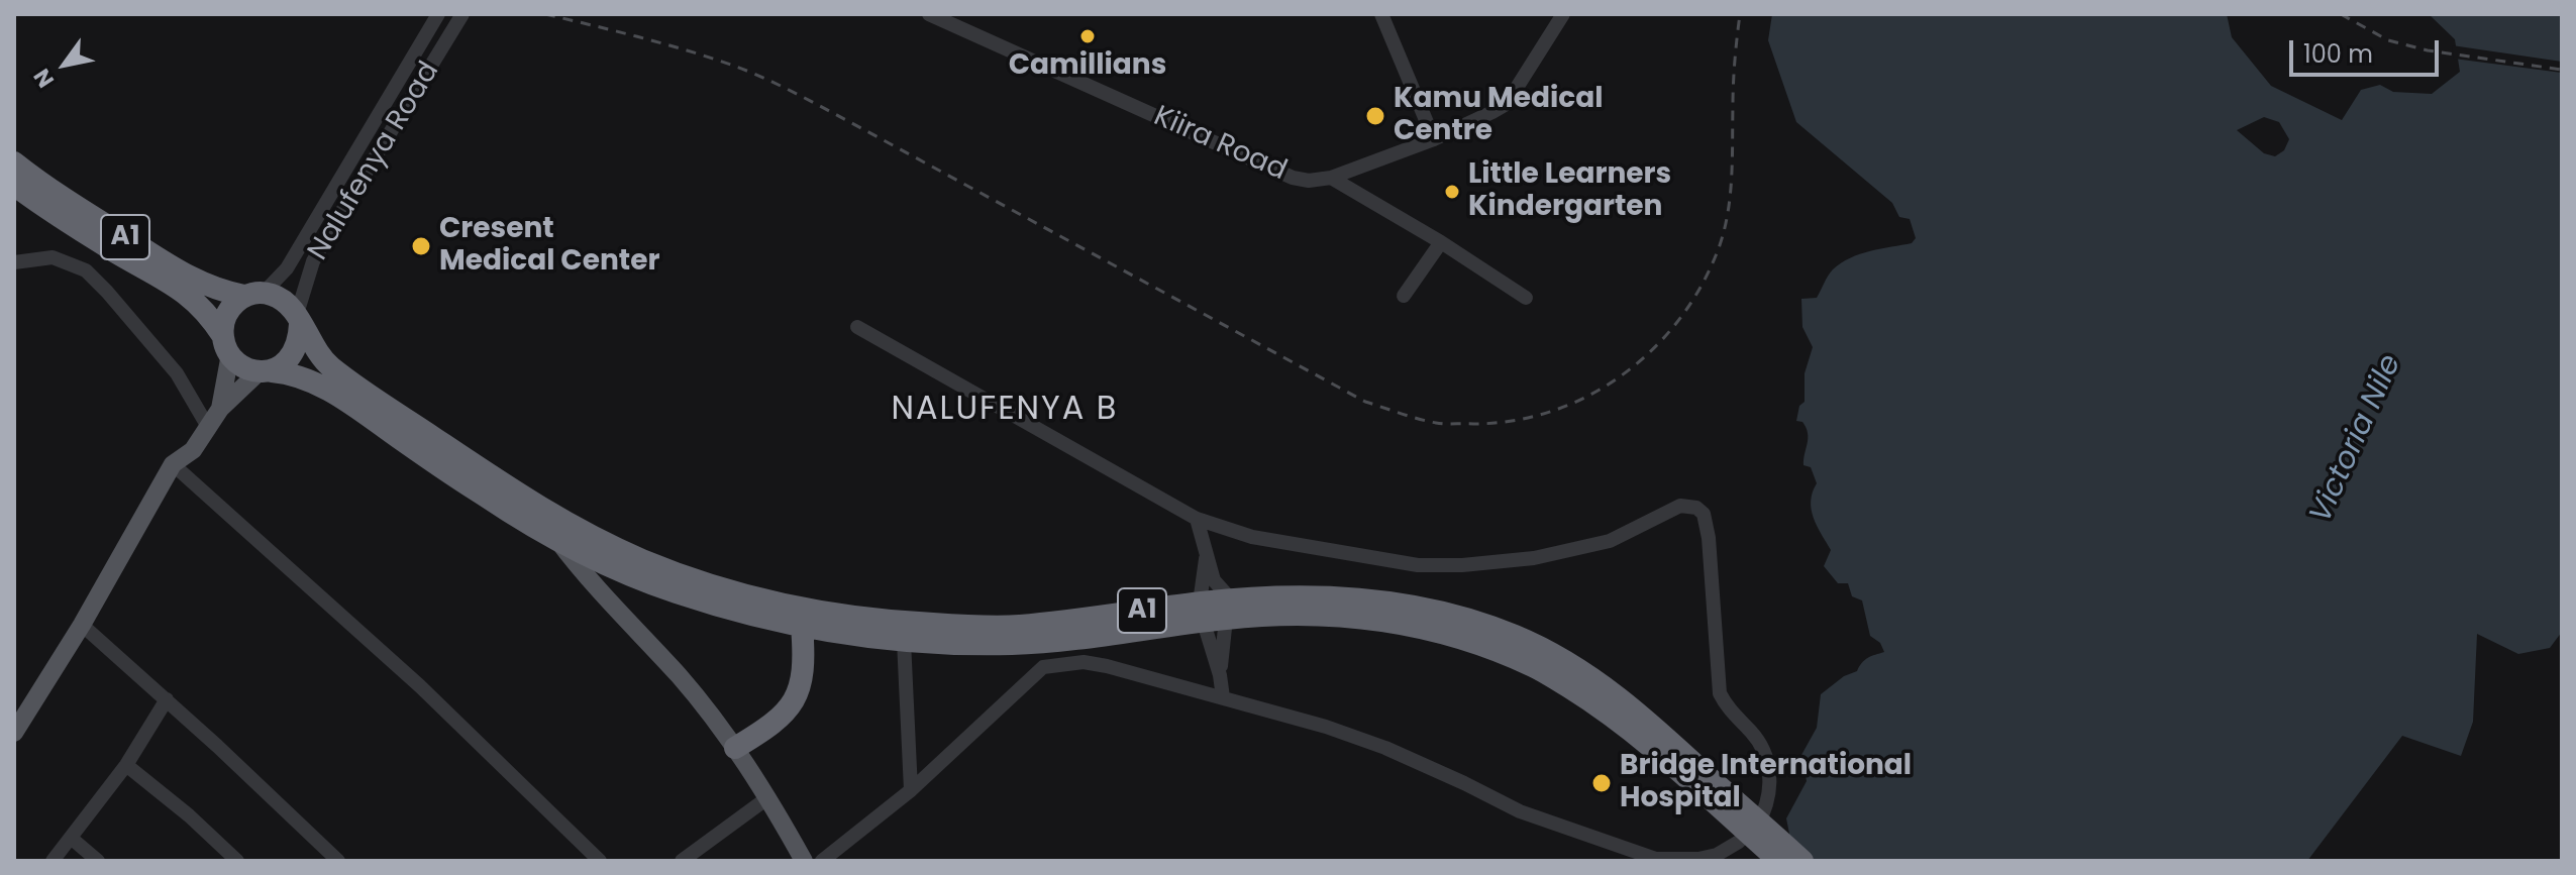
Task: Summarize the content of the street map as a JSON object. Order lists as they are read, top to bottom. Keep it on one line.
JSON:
{"streets":{"highway":["A1"],"street":["Kiira Road","Nalufenya Road"]},"crossings":[["Nalufenya Road","A1"]],"districts":["NALUFENYA B"],"water":["Victoria Nile"],"places":["Camillians","Kamu Medical Centre","Little Learners Kindergarten","Cresent Medical Center","Bridge International Hospital"],"scale_bar":"100 m","north":"bottom left"}
